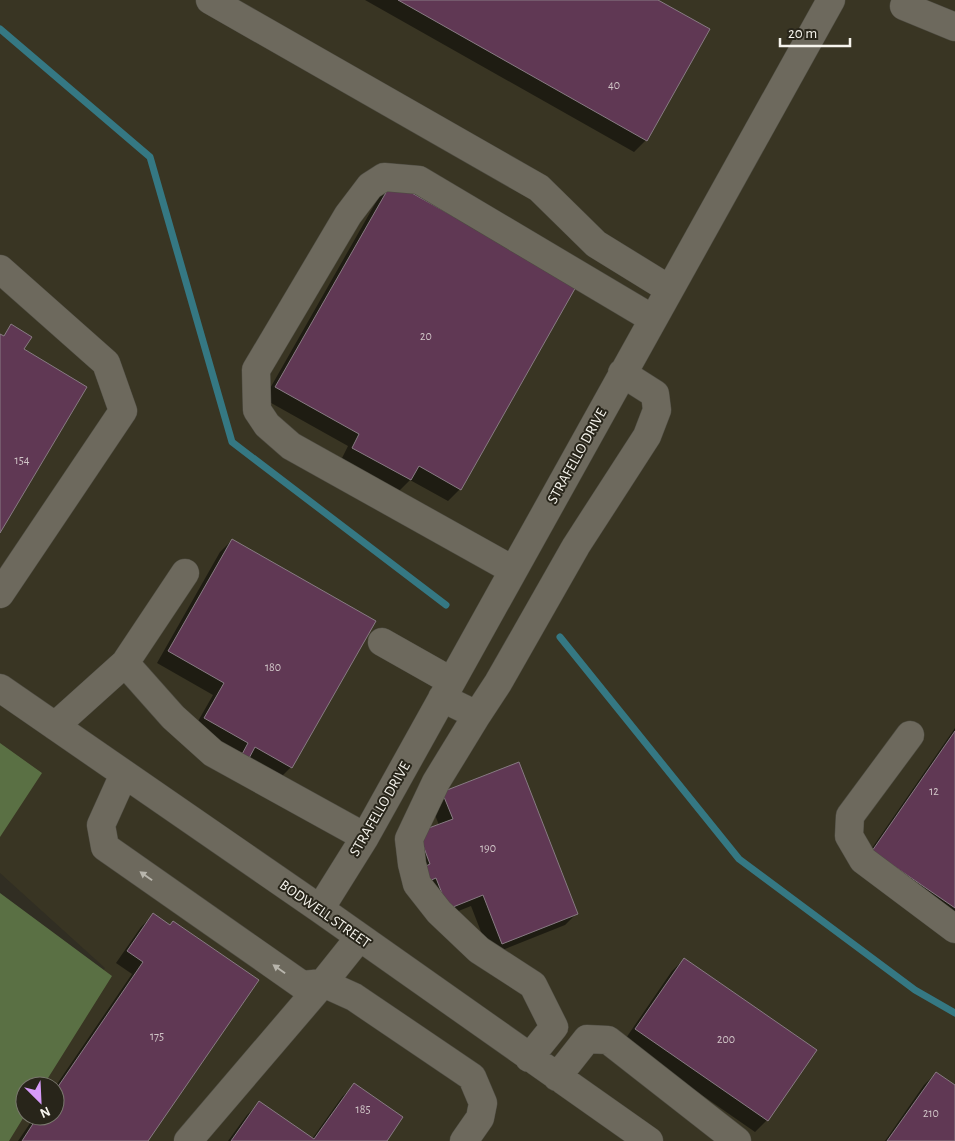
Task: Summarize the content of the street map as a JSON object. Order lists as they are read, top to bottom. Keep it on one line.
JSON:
{"streets":{"street":["STRAFELLO DRIVE","BODWELL STREET"]},"crossings":[["STRAFELLO DRIVE","BODWELL STREET"]],"house_numbers":["40","20","154","180","12","190","175","200","185","210"],"scale_bar":"20 m","north":"bottom right"}
